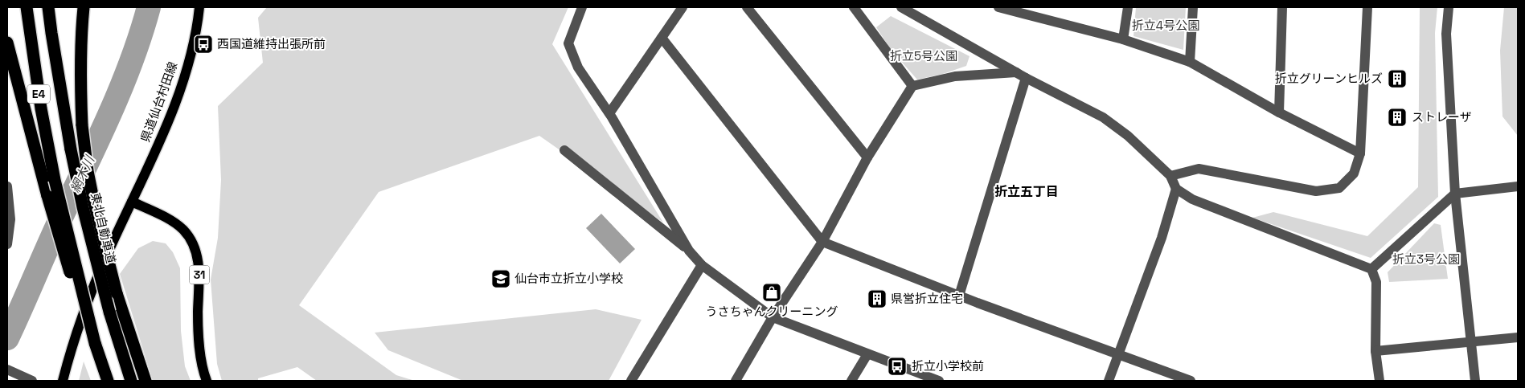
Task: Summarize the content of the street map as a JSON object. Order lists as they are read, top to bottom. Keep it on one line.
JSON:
{"streets":{"highway":["E4","東北自動車道"],"main road":["県道仙台村田線","31"]},"crossings":[["県道仙台村田線","31"]],"districts":["折立五丁目"],"water":["網木川"],"parks":["折立4号公園","折立5号公園","折立3号公園"],"places":{"bus stop":["西国道維持出張所前","折立小学校前"],"building":["折立グリーンヒルズ","ストレーザ","県営折立住宅"],"school or university":["仙台市立折立小学校"],"shop":["うさちゃんクリーニング"]}}
